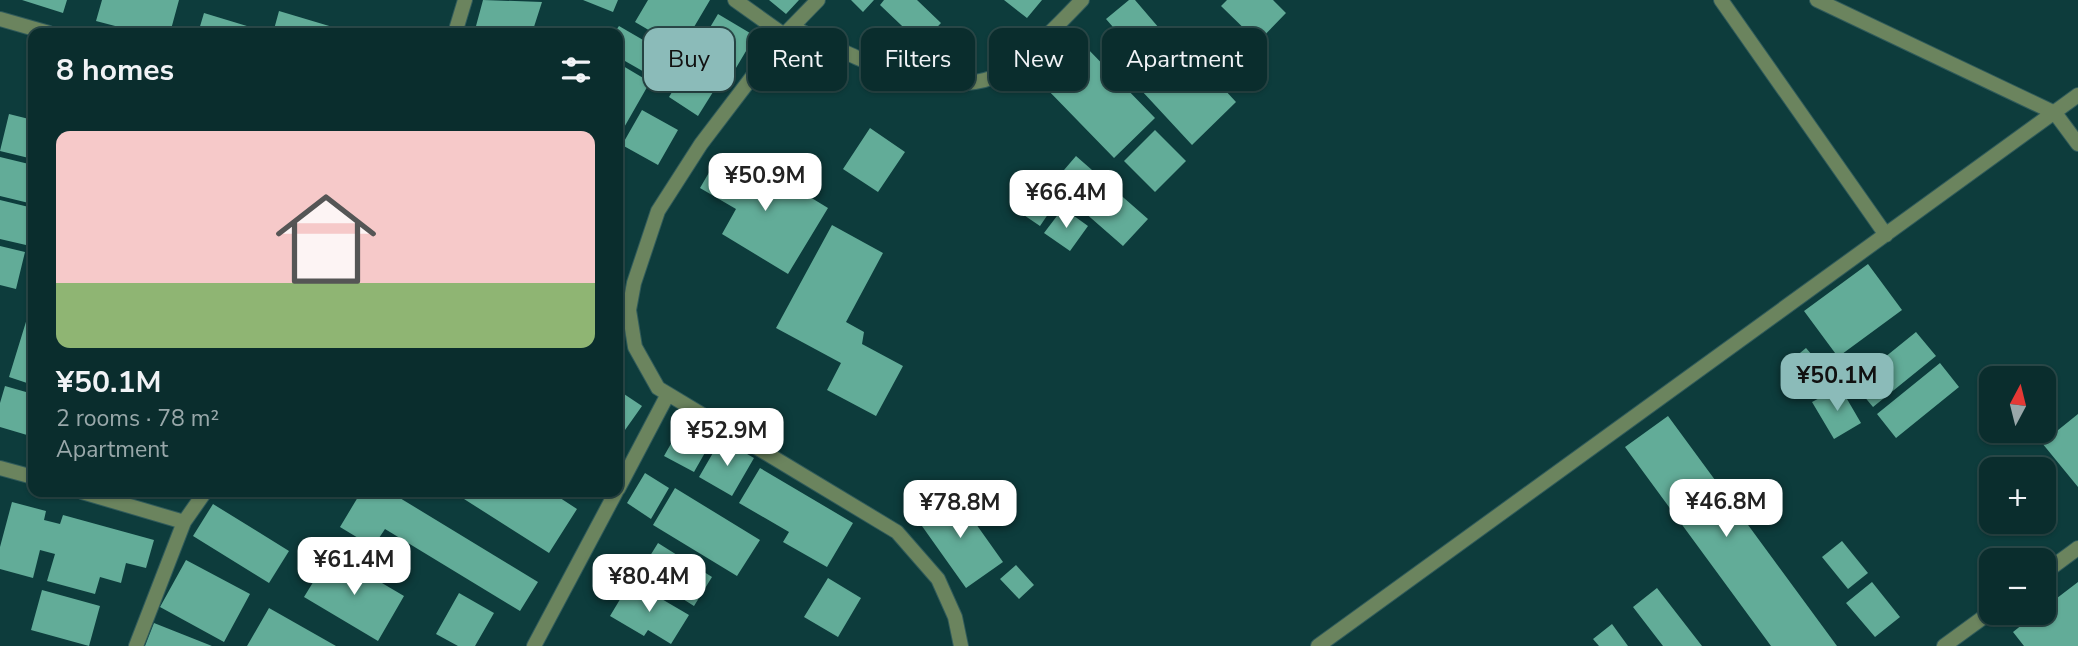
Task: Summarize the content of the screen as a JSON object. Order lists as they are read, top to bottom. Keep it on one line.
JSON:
{"north":"top","page":{"chip":["Buy","Rent","Filters","New","Apartment"],"heading":"8 homes","list":[{"name":"¥50.1M","note":"2 rooms · 78 m² · Apartment"}],"price":["¥50.9M","¥66.4M","¥50.1M","¥52.9M","¥46.8M","¥78.8M","¥61.4M","¥80.4M"],"map_buttons":["+","−"]}}
